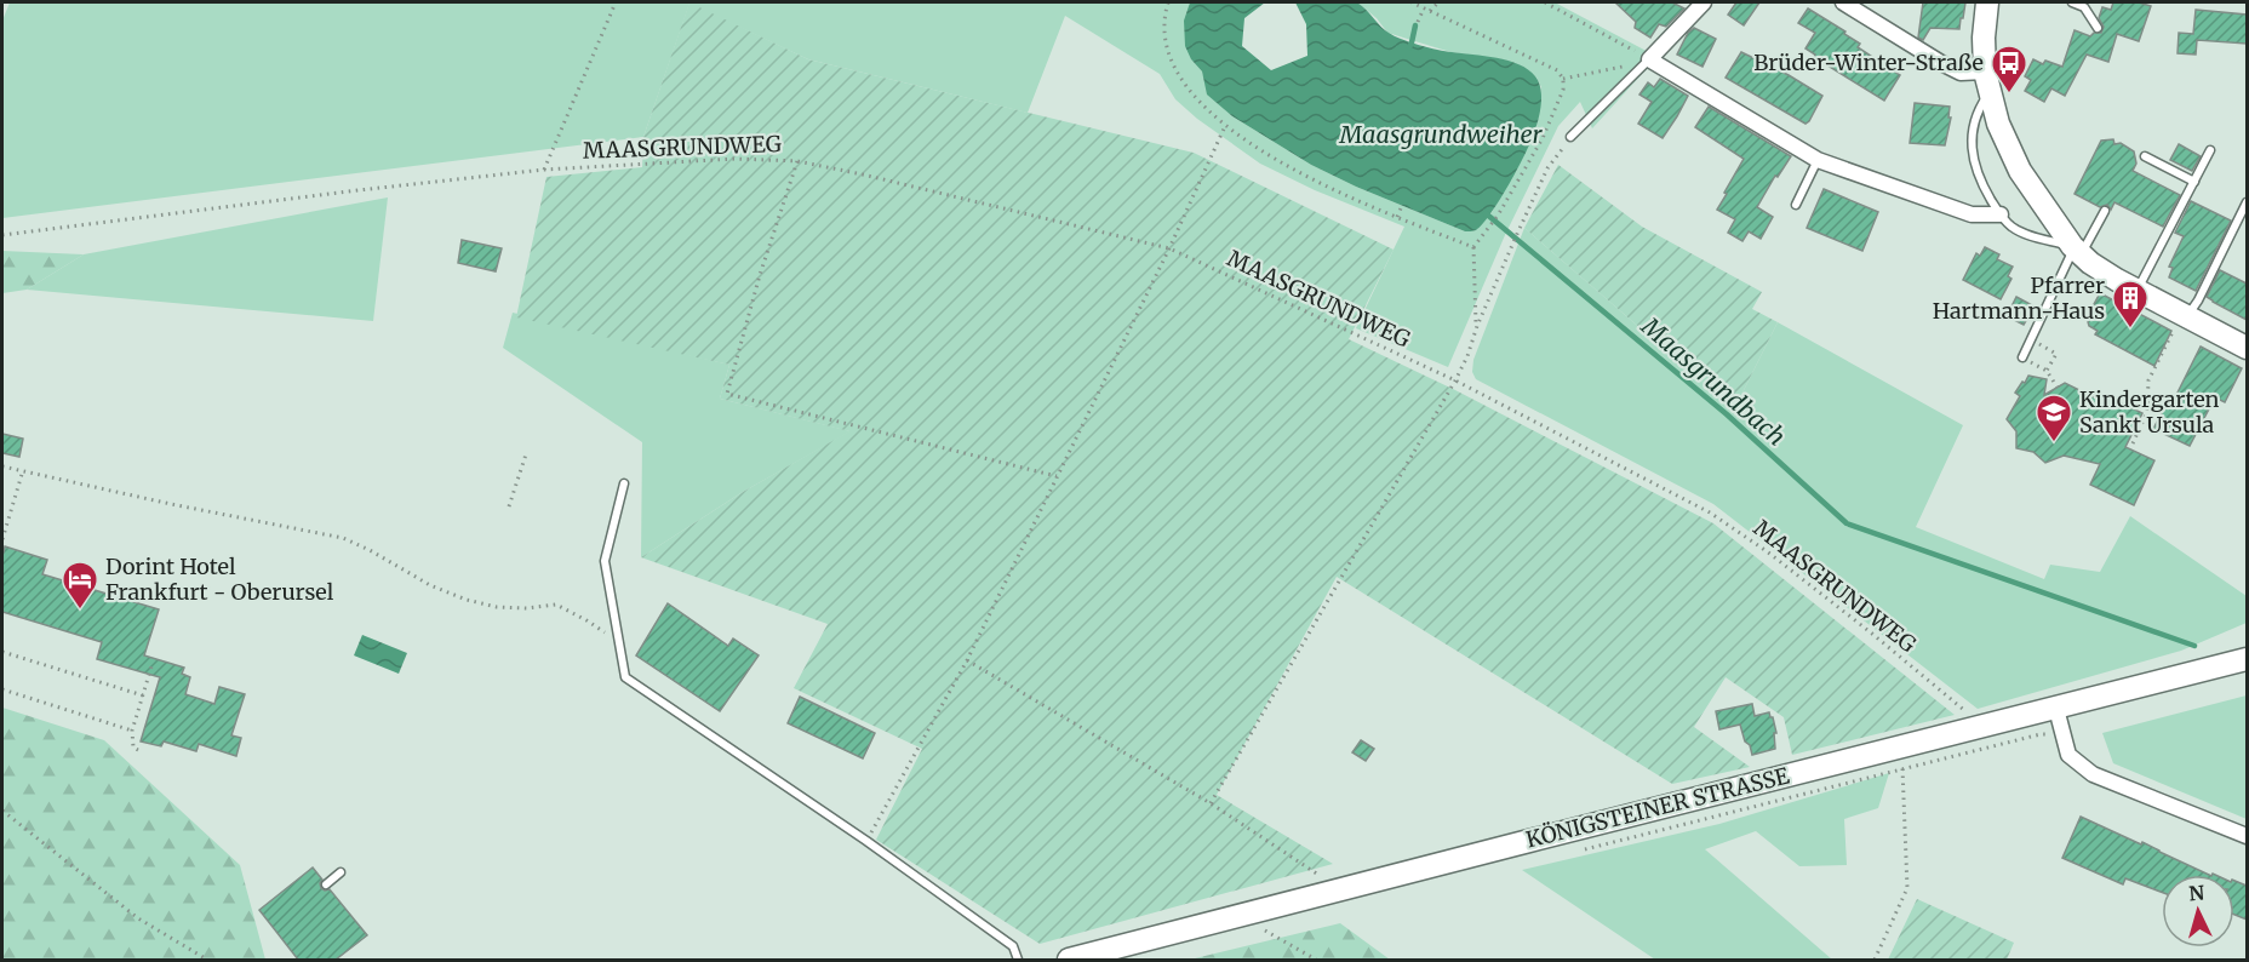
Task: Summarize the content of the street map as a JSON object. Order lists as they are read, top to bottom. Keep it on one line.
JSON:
{"streets":{"main road":["KÖNIGSTEINER STRASSE"],"path":["MAASGRUNDWEG"]},"crossings":[["MAASGRUNDWEG","KÖNIGSTEINER STRASSE"]],"water":["Maasgrundweiher","Maasgrundbach"],"places":{"bus stop":["Brüder-Winter-Straße"],"building":["Pfarrer Hartmann-Haus"],"school or university":["Kindergarten Sankt Ursula"],"hotel":["Dorint Hotel Frankfurt - Oberursel"]},"north":"top"}
